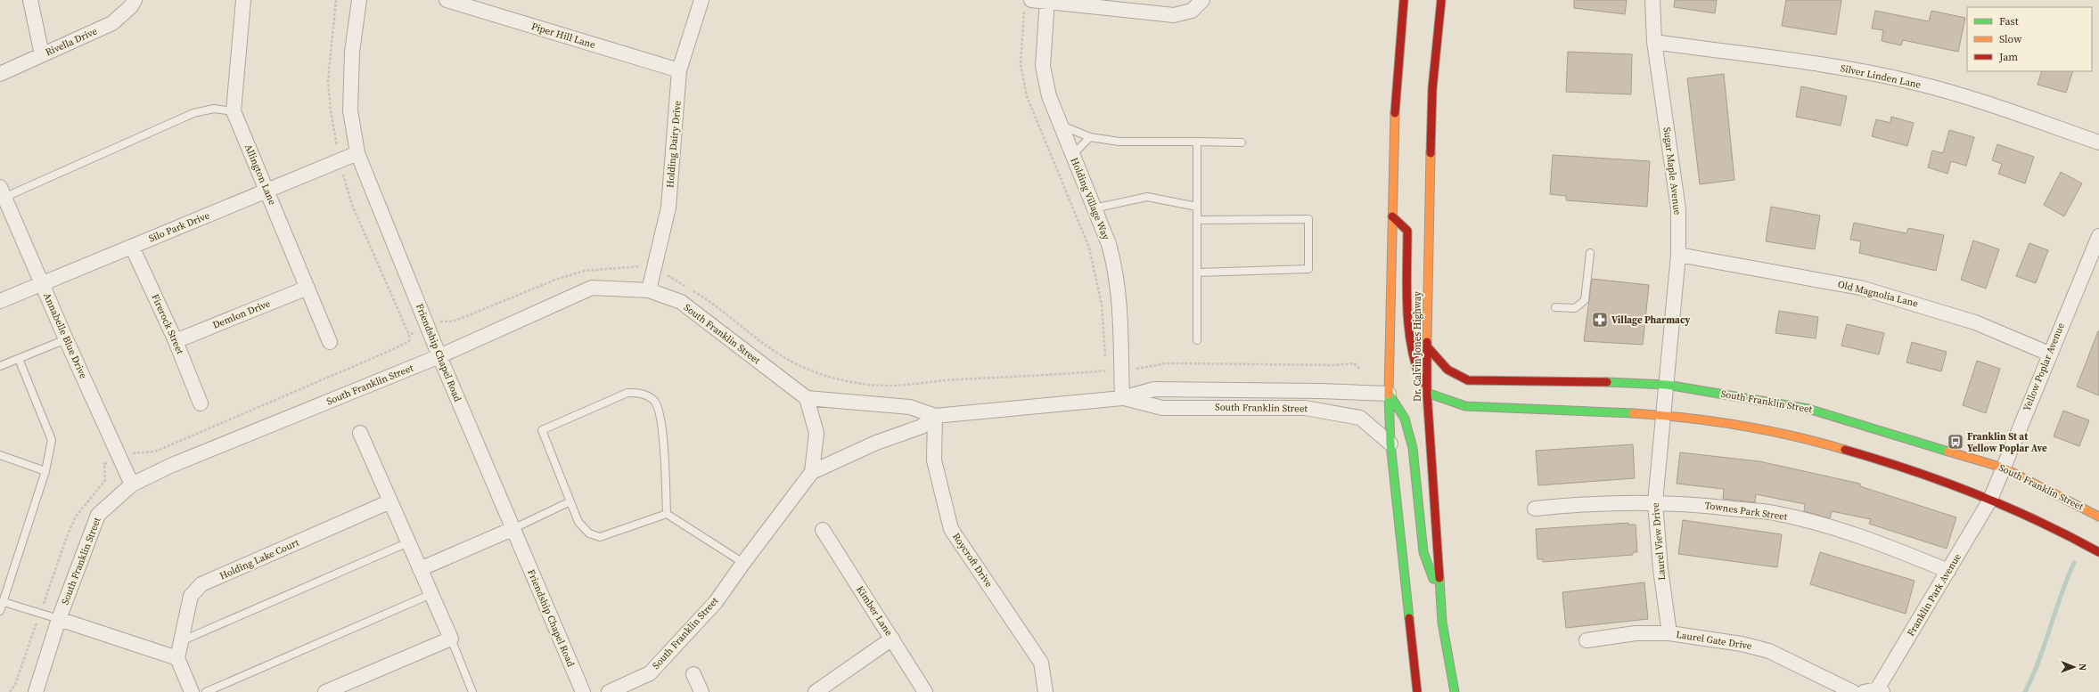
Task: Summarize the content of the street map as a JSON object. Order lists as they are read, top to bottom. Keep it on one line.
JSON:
{"streets":{"main road":["South Franklin Street","Dr. Calvin Jones Highway"],"street":["Piper Hill Lane","Rivella Drive","Silver Linden Lane","Holding Dairy Drive","Sugar Maple Avenue","Allington Lane","Holding Village Way","Silo Park Drive","Old Magnolia Lane","Demlon Drive","Firerock Street","Annabelle Blue Drive","Friendship Chapel Road","Yellow Poplar Avenue","Townes Park Street","Laurel View Drive","Holding Lake Court","Roycroft Drive","Franklin Park Avenue","Kimber Lane","Laurel Gate Drive"]},"crossings":[["Piper Hill Lane","Holding Dairy Drive"],["Silver Linden Lane","Sugar Maple Avenue"],["Holding Dairy Drive","South Franklin Street"],["Sugar Maple Avenue","Old Magnolia Lane"],["Sugar Maple Avenue","South Franklin Street"],["Sugar Maple Avenue","Laurel View Drive"],["Allington Lane","Silo Park Drive"],["Allington Lane","Demlon Drive"],["Holding Village Way","South Franklin Street"],["Silo Park Drive","Firerock Street"],["Silo Park Drive","Annabelle Blue Drive"],["Silo Park Drive","Friendship Chapel Road"],["Old Magnolia Lane","Yellow Poplar Avenue"],["Demlon Drive","Firerock Street"],["South Franklin Street","Annabelle Blue Drive"],["South Franklin Street","Dr. Calvin Jones Highway"],["South Franklin Street","Friendship Chapel Road"],["South Franklin Street","Yellow Poplar Avenue"],["South Franklin Street","Laurel View Drive"],["South Franklin Street","Roycroft Drive"],["Yellow Poplar Avenue","Franklin Park Avenue"],["Townes Park Street","Laurel View Drive"],["Townes Park Street","Franklin Park Avenue"],["Laurel View Drive","Laurel Gate Drive"]],"places":{"pharmacy":["Village Pharmacy"],"bus stop":["Franklin St at Yellow Poplar Ave"]},"legend":["Fast","Slow","Jam"],"north":"right"}
